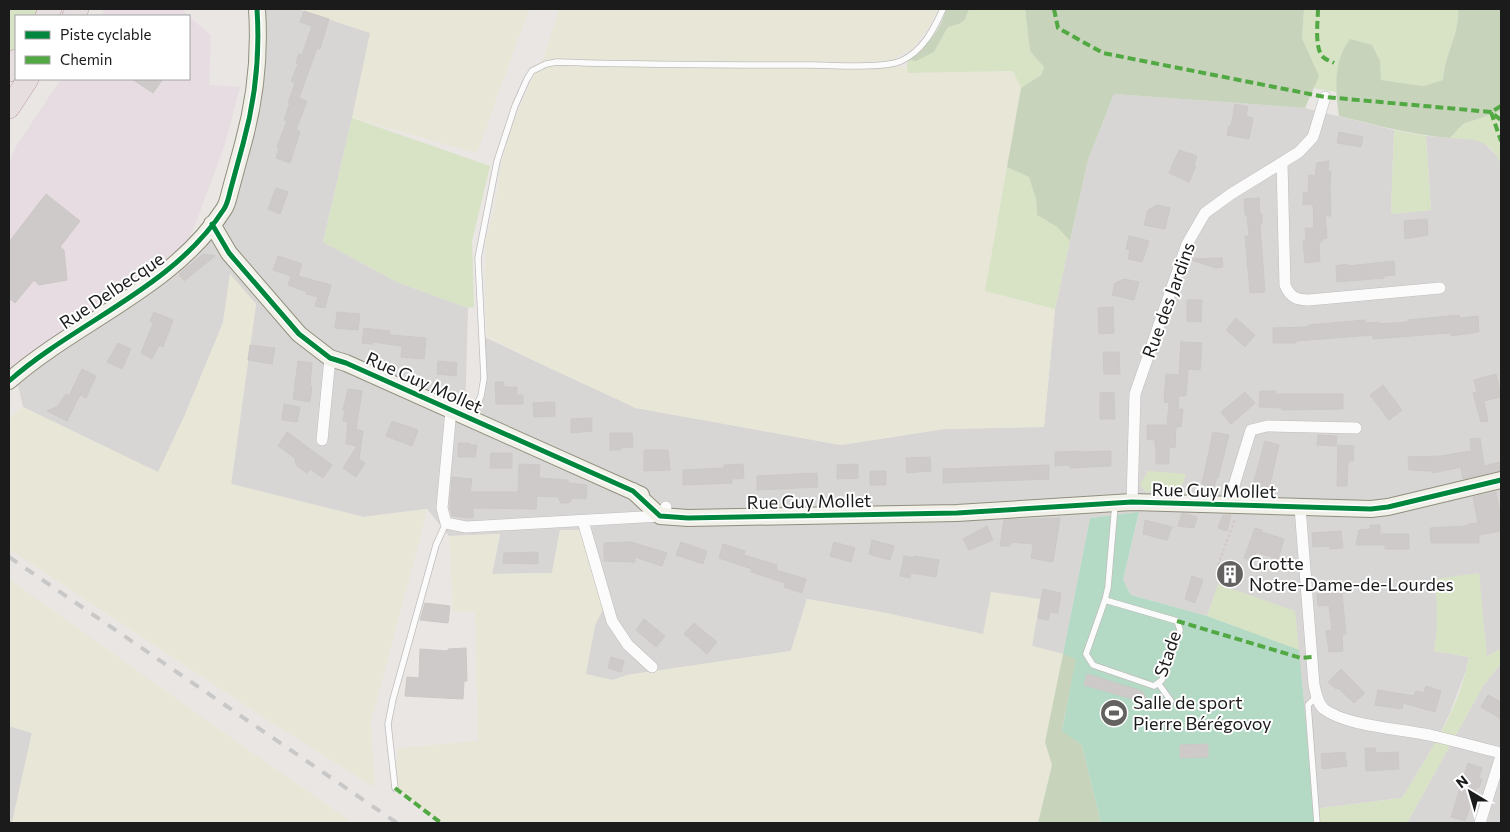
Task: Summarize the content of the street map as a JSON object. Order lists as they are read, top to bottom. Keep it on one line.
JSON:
{"streets":{"street":["Rue Delbecque","Rue des Jardins","Rue Guy Mollet"],"lane":["Stade"]},"crossings":[["Rue Delbecque","Rue Guy Mollet"],["Rue des Jardins","Rue Guy Mollet"],["Rue Guy Mollet","Stade"]],"places":{"building":["Grotte Notre-Dame-de-Lourdes"],"sports":["Salle de sport Pierre Bérégovoy"]},"legend":["Piste cyclable","Chemin"],"north":"top left"}
